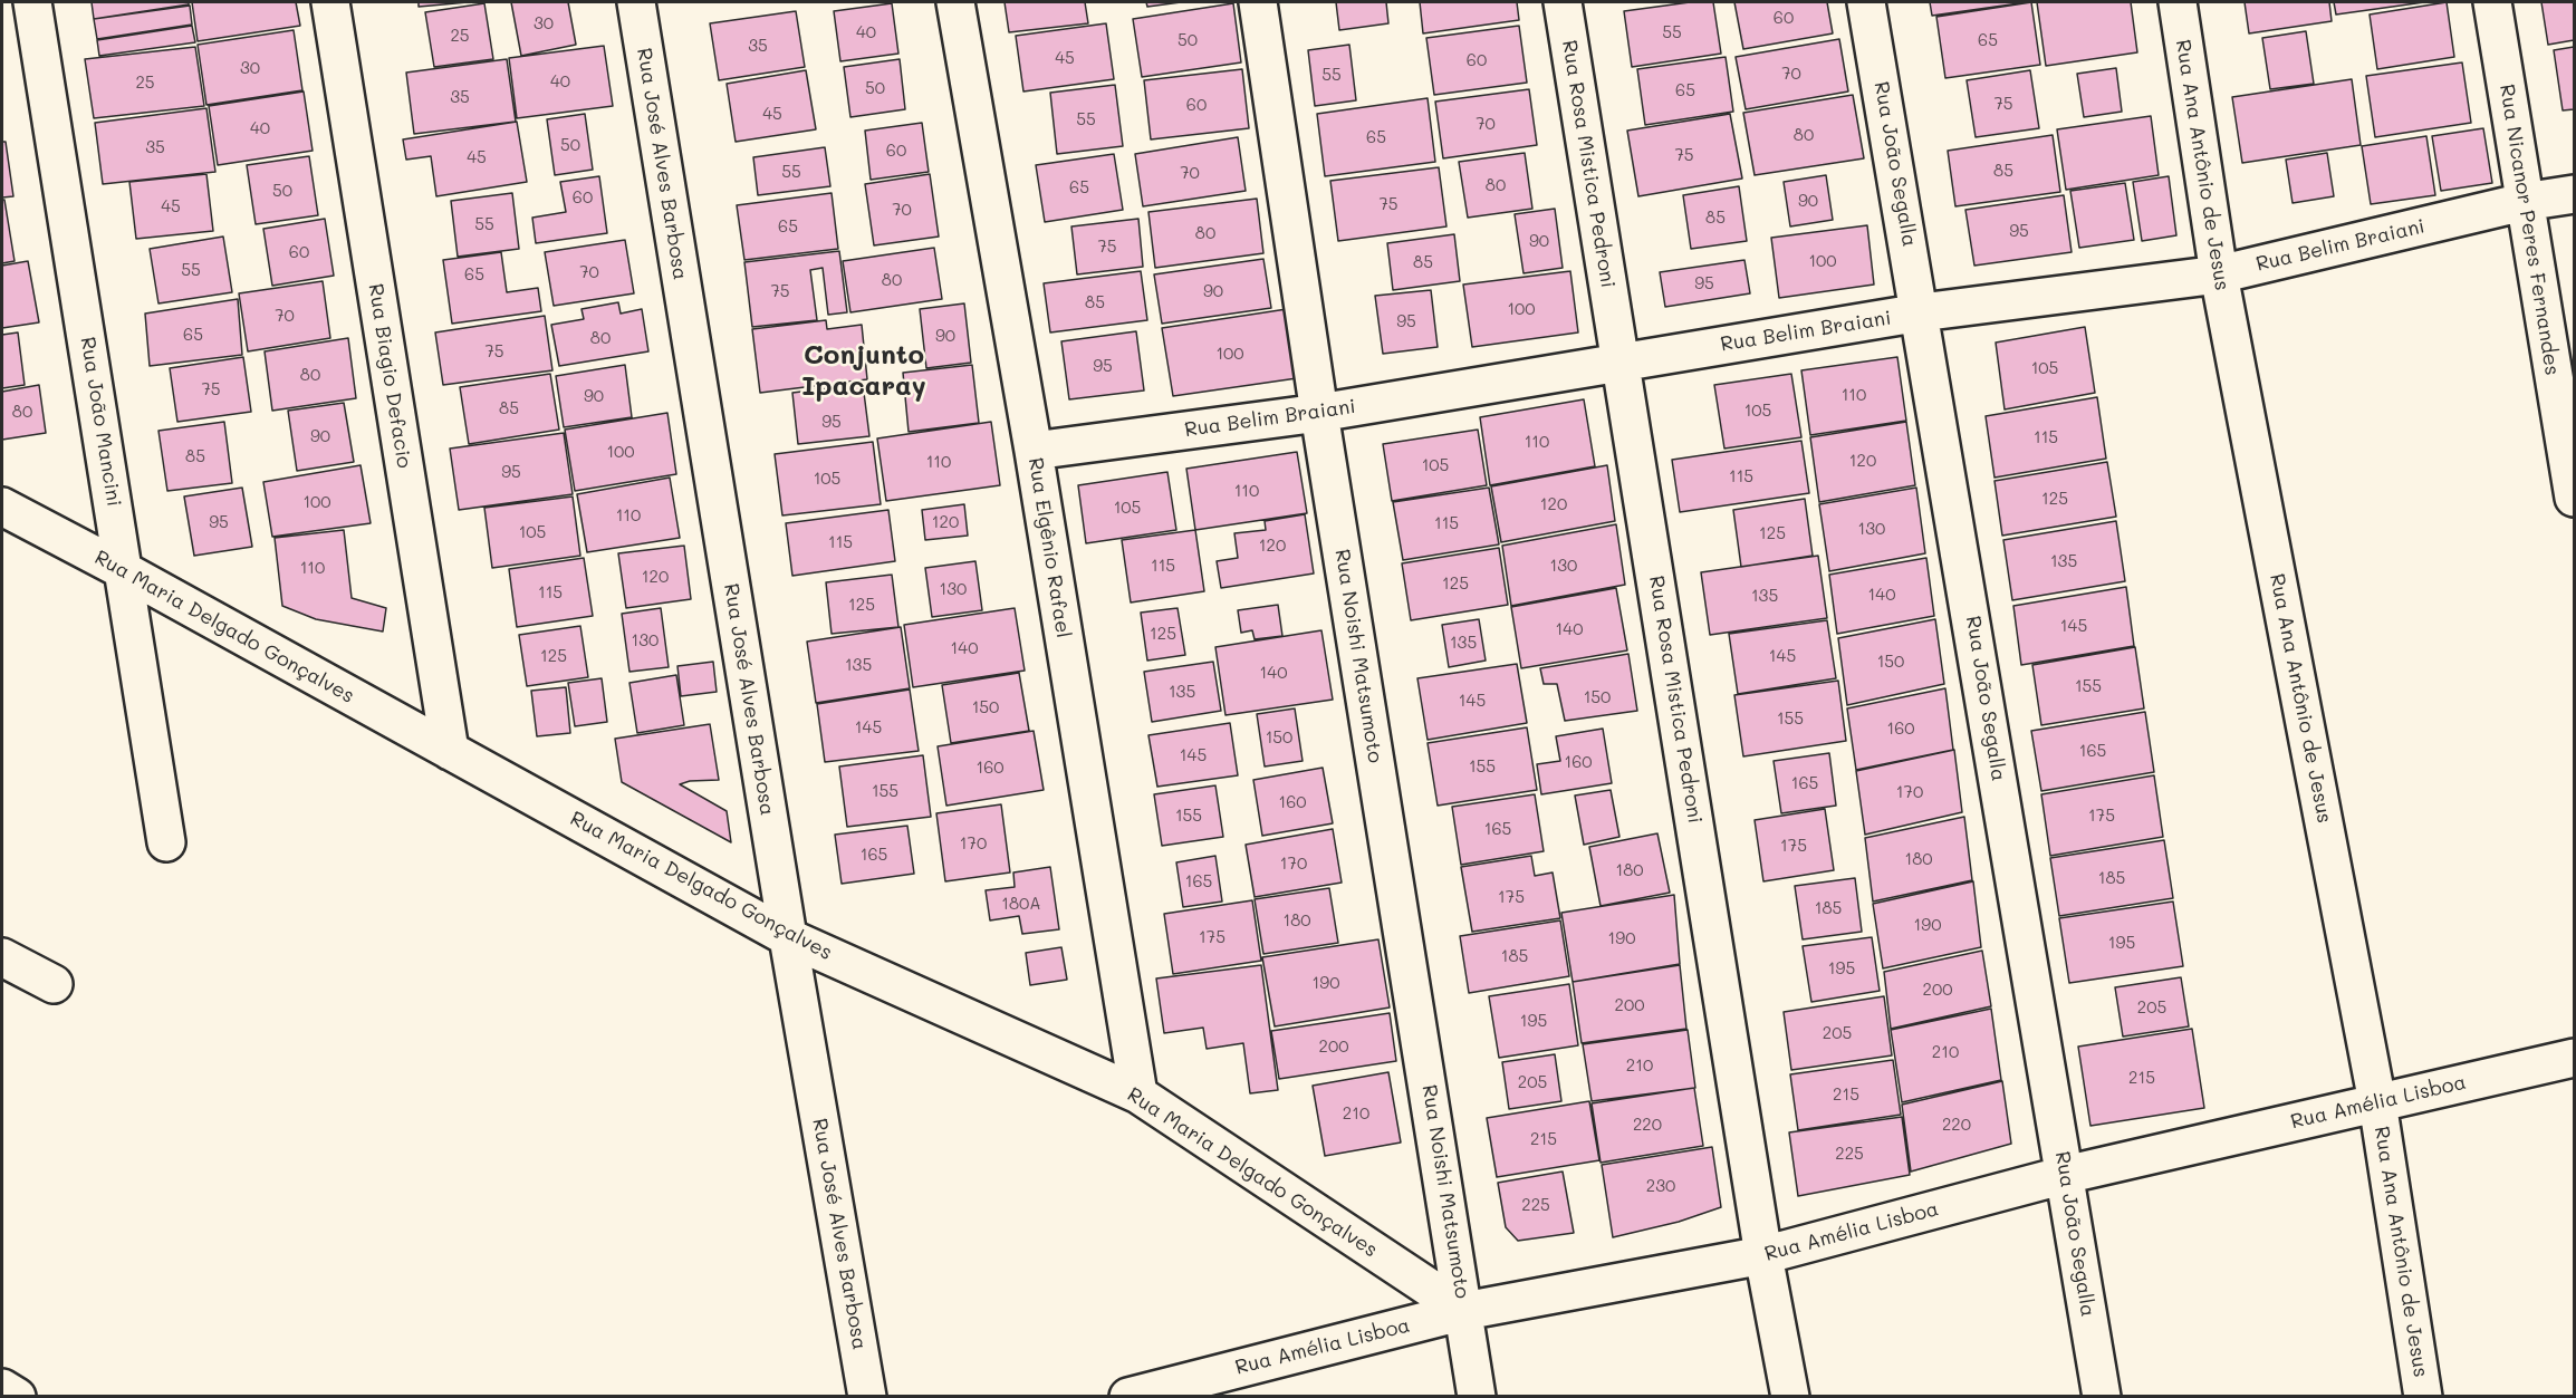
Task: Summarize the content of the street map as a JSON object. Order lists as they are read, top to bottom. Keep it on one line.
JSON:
{"streets":{"street":["Rua José Alves Barbosa","Rua Rosa Mistica Pedroni","Rua João Segalla","Rua Ana Antônio de Jesus","Rua Nicanor Peres Fernandes","Rua Belim Braiani","Rua Biagio Defacio","Rua João Mancini","Rua Elgênio Rafael","Rua Maria Delgado Gonçalves","Rua Noishi Matsumoto","Rua Amélia Lisboa"]},"crossings":[["Rua José Alves Barbosa","Rua Maria Delgado Gonçalves"],["Rua Rosa Mistica Pedroni","Rua Belim Braiani"],["Rua Rosa Mistica Pedroni","Rua Amélia Lisboa"],["Rua João Segalla","Rua Belim Braiani"],["Rua João Segalla","Rua Amélia Lisboa"],["Rua Ana Antônio de Jesus","Rua Belim Braiani"],["Rua Ana Antônio de Jesus","Rua Amélia Lisboa"],["Rua Nicanor Peres Fernandes","Rua Belim Braiani"],["Rua Belim Braiani","Rua Elgênio Rafael"],["Rua Belim Braiani","Rua Noishi Matsumoto"],["Rua Biagio Defacio","Rua Maria Delgado Gonçalves"],["Rua João Mancini","Rua Maria Delgado Gonçalves"],["Rua Elgênio Rafael","Rua Maria Delgado Gonçalves"],["Rua Maria Delgado Gonçalves","Rua Noishi Matsumoto"],["Rua Maria Delgado Gonçalves","Rua Amélia Lisboa"],["Rua Noishi Matsumoto","Rua Amélia Lisboa"]],"districts":["Conjunto Ipacaray"],"house_numbers":["60","30","40","55","25","50","65","35","45","60","30","70","55","40","25","50","65","35","75","60","45","55","70","40","80","65","50","35","60","75","45","85","55","70","80","65","50","60","90","75","45","70","85","55","65","95","80","90","75","60","100","85","55","70","65","80","95","75","90","85","100","70","95","65","90","80","75","100","95","105","80","75","110","90","85","105","80","95","90","115","110","100","85","120","110","105","95","115","105","110","125","100","120","105","110","95","120","115","130","105","125","115","120","135","115","130","110","120","125","130","115","140","135","125","145","140","125","130","135","140","125","145","150","135","140","155","135","150","145","150","155","145","160","150","165","145","160","155","160","165","155","170","160","155","175","165","170","175","165","180","170","180","185","165","175","180A","185","180","190","175","190","195","185","195","190","200","200","205","195","205","200","210","210","215","205","215","210","220","220","215","225","230","225"]}
